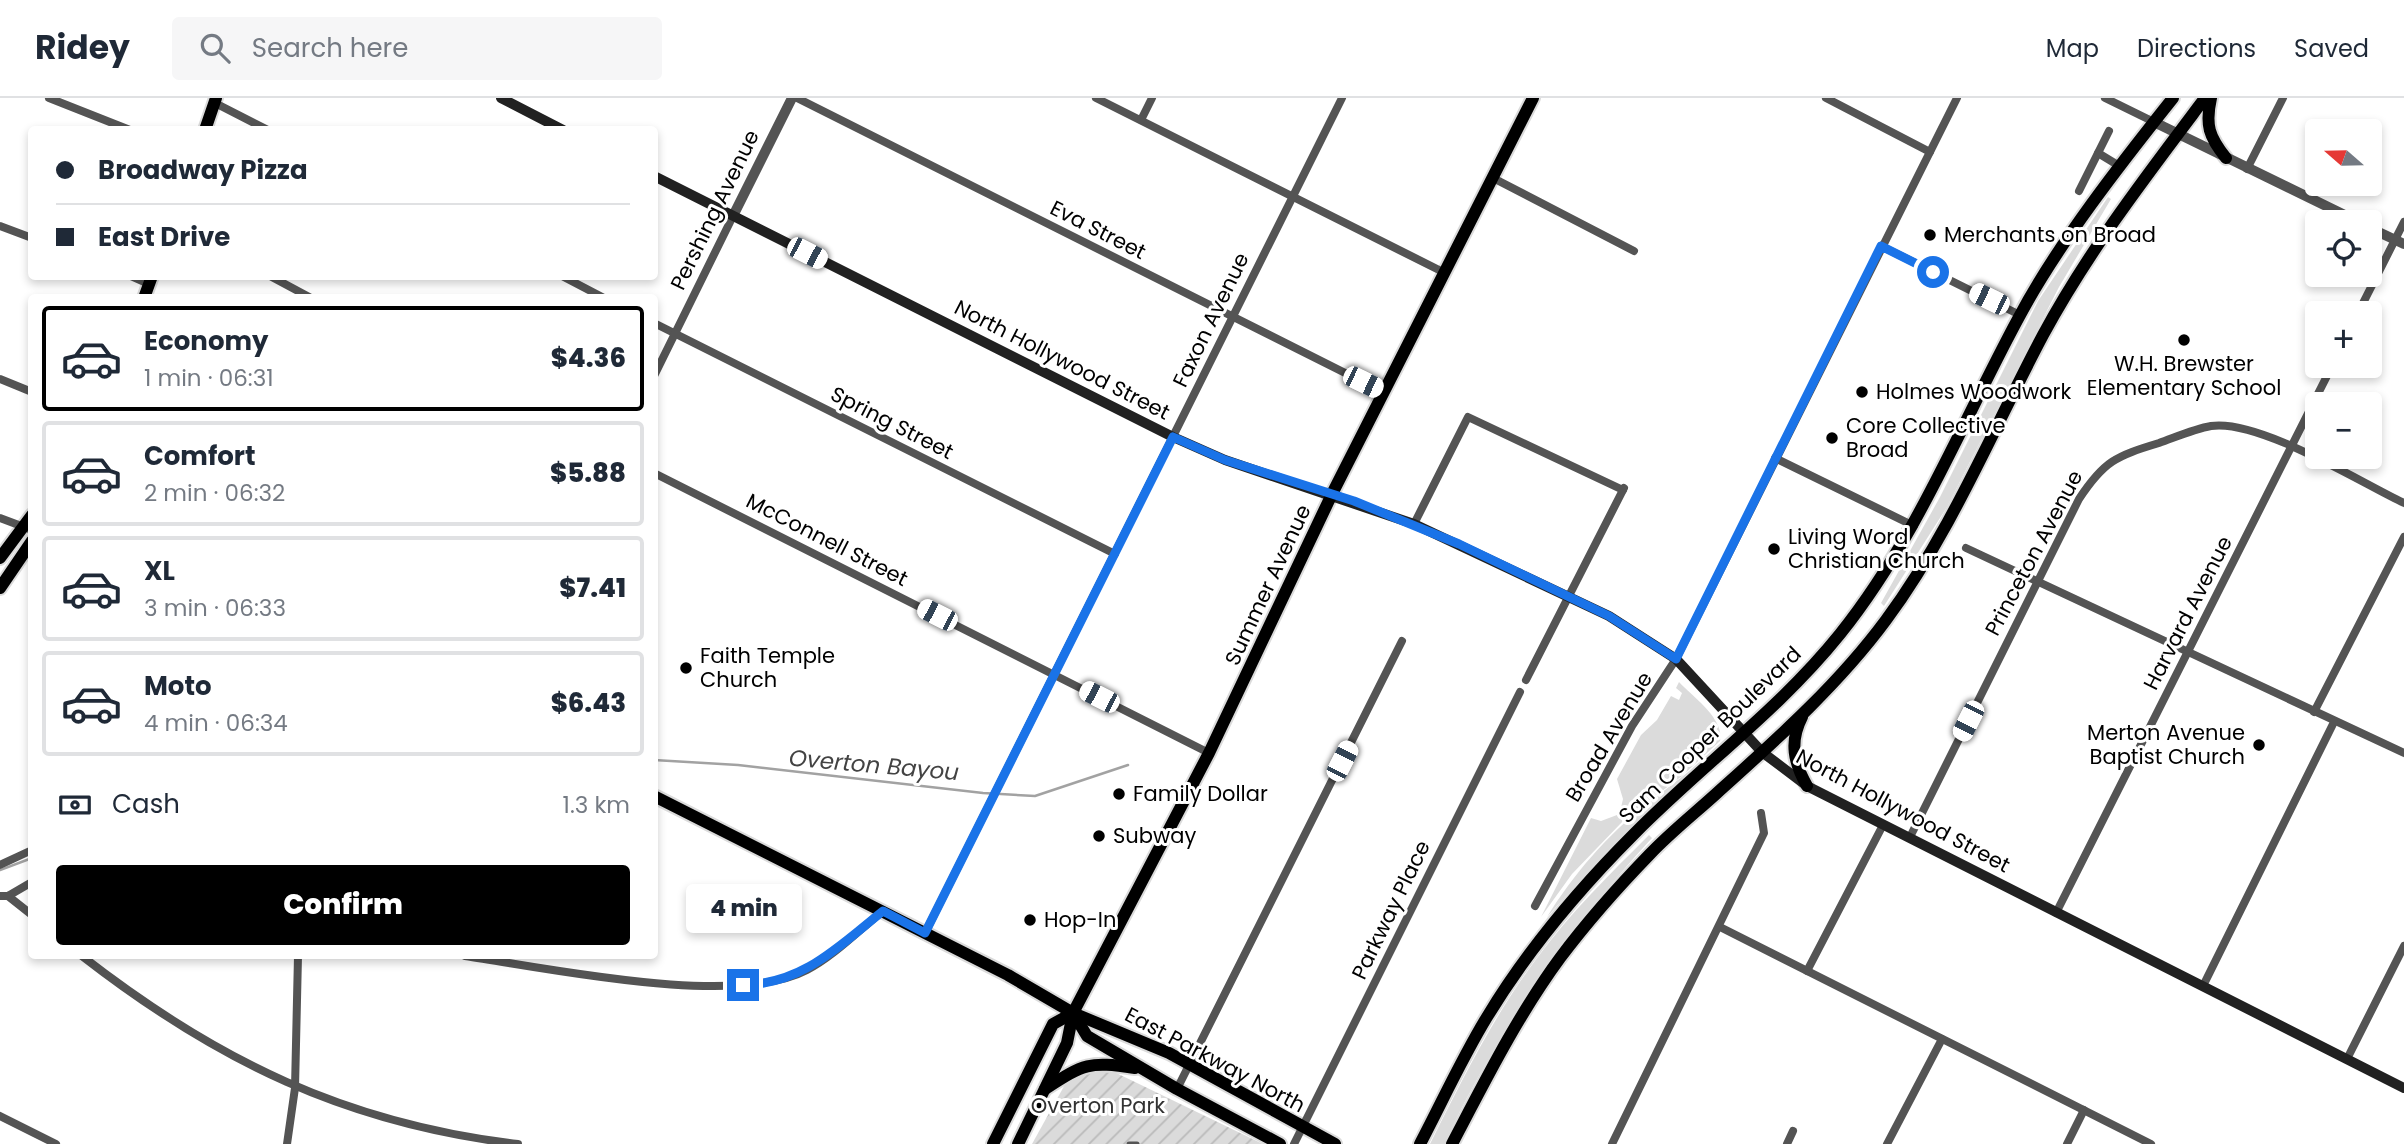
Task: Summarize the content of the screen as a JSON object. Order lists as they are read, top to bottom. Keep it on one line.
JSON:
{"streets":{"main road":["North Hollywood Street","Summer Avenue","Sam Cooper Boulevard","East Parkway North"],"street":["Pershing Avenue","Eva Street","Faxon Avenue","Spring Street","McConnell Street","Princeton Avenue","Harvard Avenue","Broad Avenue","Parkway Place"]},"crossings":[["Pershing Avenue","Eva Street"],["Pershing Avenue","North Hollywood Street"],["Pershing Avenue","Spring Street"],["Eva Street","Faxon Avenue"],["Eva Street","Summer Avenue"],["Faxon Avenue","North Hollywood Street"],["Faxon Avenue","Spring Street"],["Faxon Avenue","McConnell Street"],["North Hollywood Street","Princeton Avenue"],["North Hollywood Street","Summer Avenue"],["North Hollywood Street","Harvard Avenue"],["North Hollywood Street","Sam Cooper Boulevard"],["North Hollywood Street","Broad Avenue"],["McConnell Street","Summer Avenue"],["Princeton Avenue","Harvard Avenue"],["Summer Avenue","East Parkway North"],["Parkway Place","East Parkway North"]],"water":["Overton Bayou"],"parks":["Overton Park"],"places":["Merchants on Broad","W.H. Brewster Elementary School","Holmes Woodwork","Core Collective Broad","Living Word Christian Church","Faith Temple Church","Merton Avenue Baptist Church","Family Dollar","Subway","Hop-In"],"north":"left","page":{"header":"Ridey","search":"Search here","nav":["Map","Directions","Saved"],"map_buttons":["+","−"],"banner":["Broadway Pizza","East Drive"],"list":[{"name":"Economy","note":"1 min · 06:31","value":"$4.36"},{"name":"Comfort","note":"2 min · 06:32","value":"$5.88"},{"name":"XL","note":"3 min · 06:33","value":"$7.41"},{"name":"Moto","note":"4 min · 06:34","value":"$6.43"}],"pay":["Cash","1.3 km"],"buttons":"Confirm","bubble":"4 min"}}
